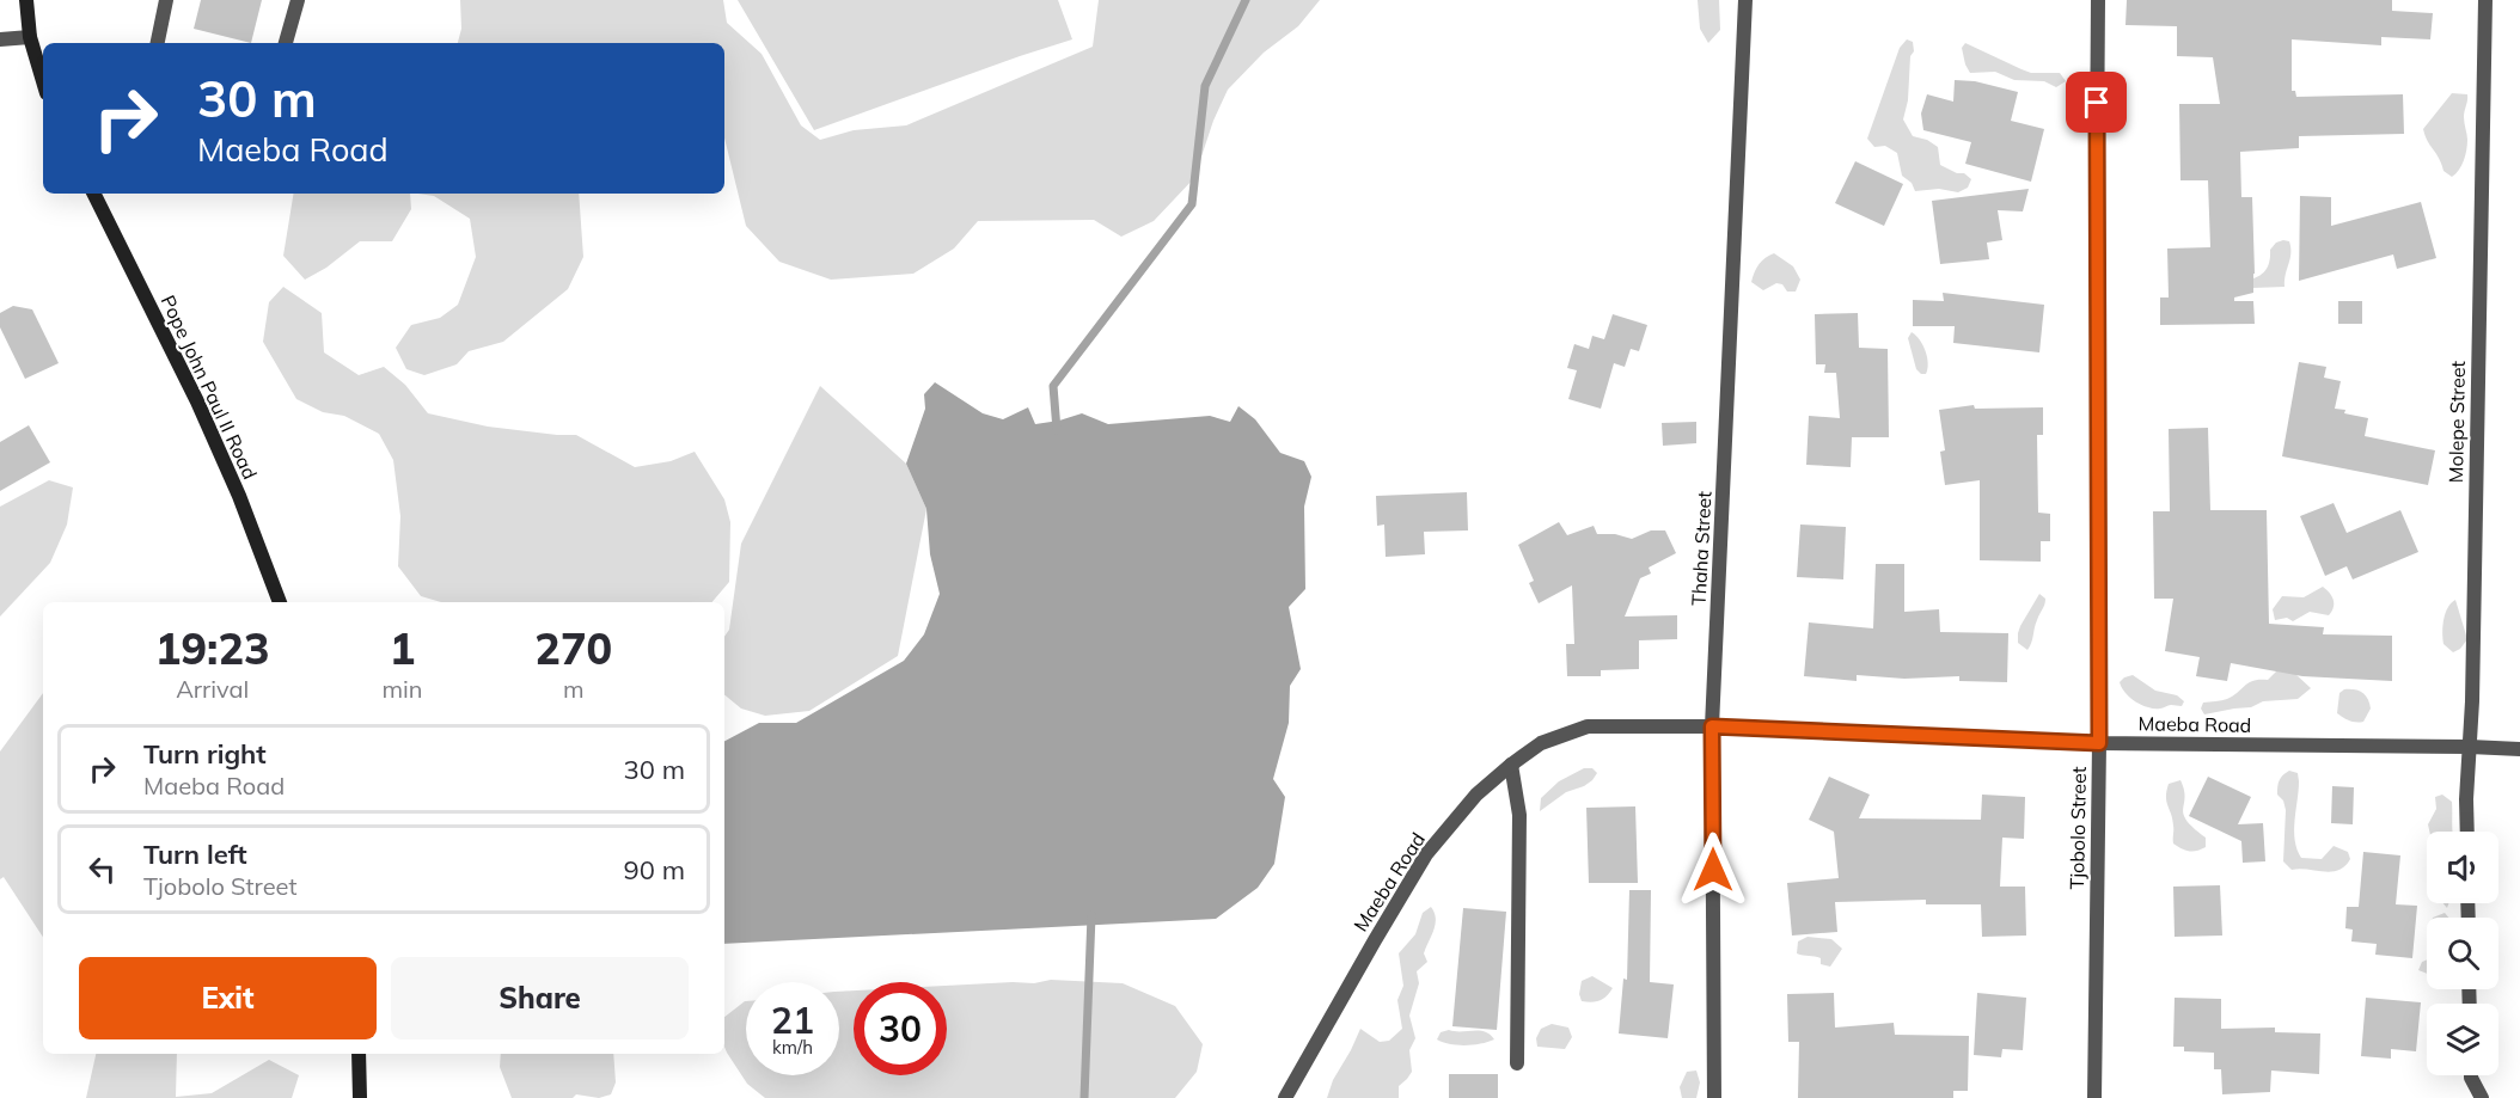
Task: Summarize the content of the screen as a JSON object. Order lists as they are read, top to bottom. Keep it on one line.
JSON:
{"streets":{"main road":["Pope John Paul II Road"],"street":["Molepe Street","Thaha Street","Maeba Road","Tjobolo Street"]},"crossings":[["Molepe Street","Maeba Road"],["Thaha Street","Maeba Road"],["Maeba Road","Tjobolo Street"]],"page":{"turn":["30 m","Maeba Road"],"eta":["19:23","Arrival","1","min","270","m"],"list":[{"name":"Turn right","note":"Maeba Road","value":"30 m"},{"name":"Turn left","note":"Tjobolo Street","value":"90 m"}],"buttons":["Exit","Share"],"speed":"21 km/h","limit":"30"}}
